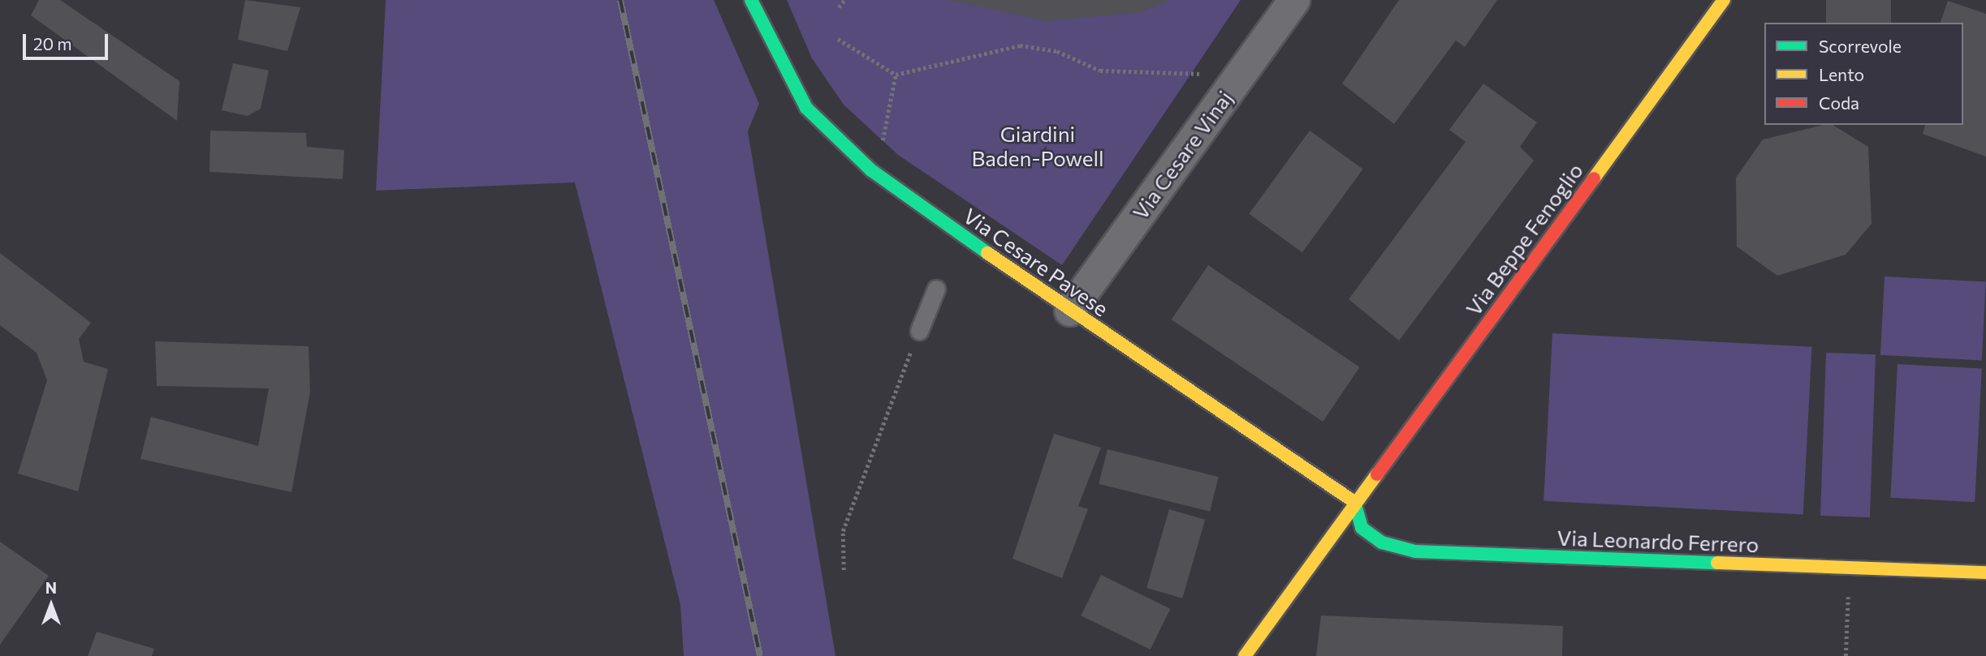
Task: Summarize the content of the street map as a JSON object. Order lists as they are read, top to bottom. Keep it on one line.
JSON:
{"streets":{"street":["Via Cesare Vinaj","Via Beppe Fenoglio","Via Cesare Pavese","Via Leonardo Ferrero"]},"crossings":[["Via Cesare Vinaj","Via Cesare Pavese"],["Via Beppe Fenoglio","Via Cesare Pavese"],["Via Beppe Fenoglio","Via Leonardo Ferrero"],["Via Cesare Pavese","Via Leonardo Ferrero"]],"parks":["Giardini Baden-Powell"],"legend":["Scorrevole","Lento","Coda"],"scale_bar":"20 m","north":"top"}
